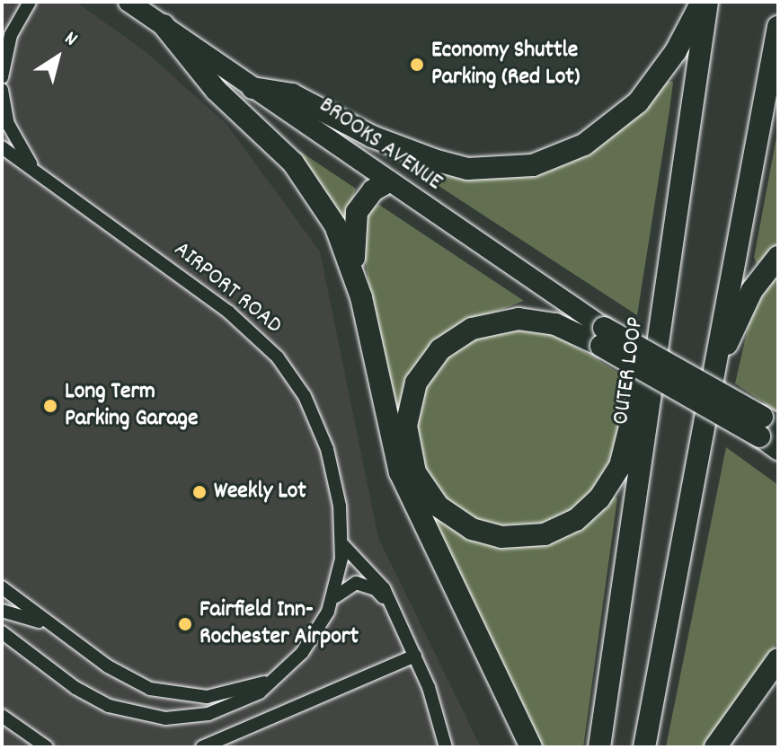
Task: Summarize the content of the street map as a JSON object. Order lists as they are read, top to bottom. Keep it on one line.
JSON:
{"streets":{"highway":["OUTER LOOP"],"main road":["BROOKS AVENUE"],"street":["AIRPORT ROAD"]},"places":["Economy Shuttle Parking (Red Lot)","Long Term Parking Garage","Weekly Lot","Fairfield Inn- Rochester Airport"],"north":"top right"}
